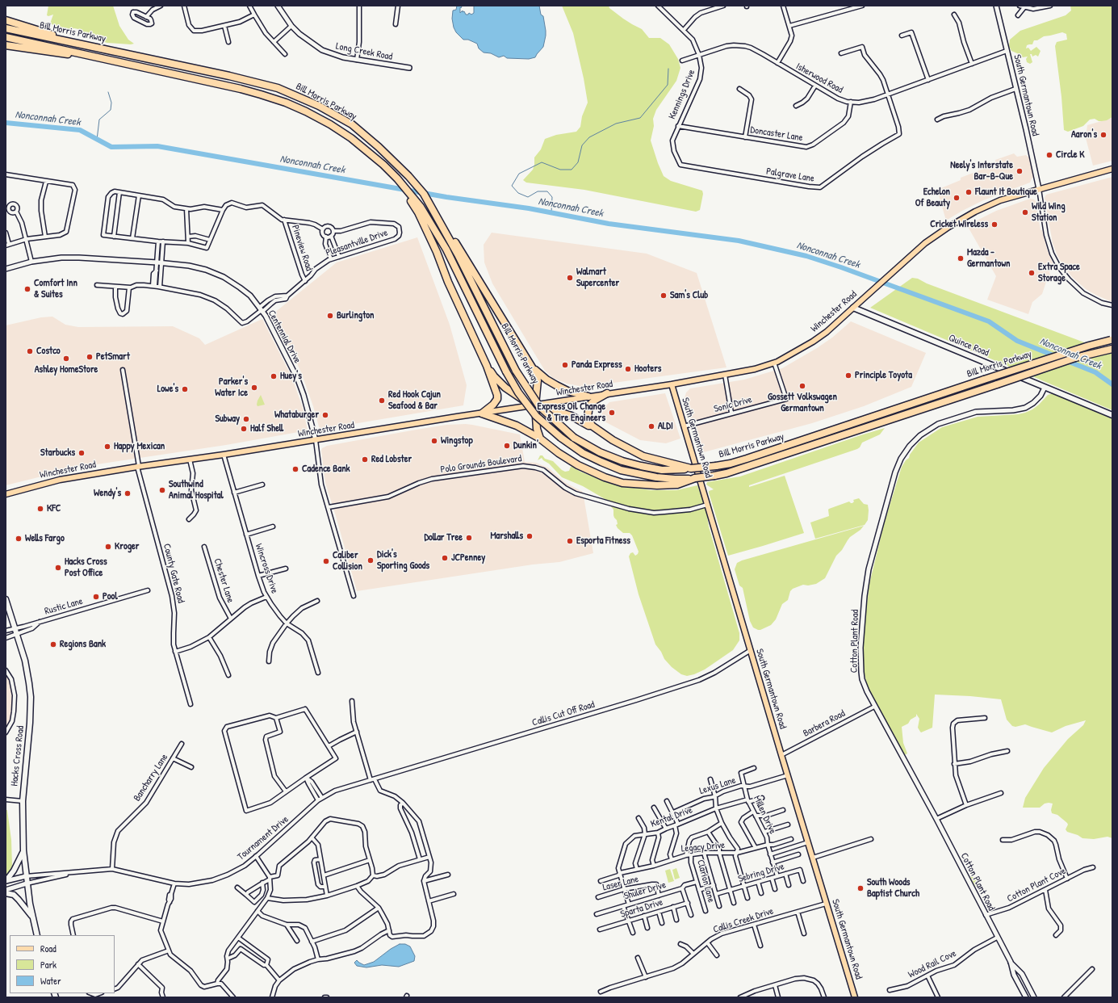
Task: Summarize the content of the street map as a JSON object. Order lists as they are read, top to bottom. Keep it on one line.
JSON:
{"streets":{"highway":["Bill Morris Parkway"],"main road":["South Germantown Road","Winchester Road","Quince Road","Hacks Cross Road"],"street":["Long Creek Road","Isherwood Road","Kennings Drive","Doncaster Lane","Palgrave Lane","Pleasantville Drive","Pineview Road","Centennial Drive","Sonic Drive","Polo Grounds Boulevard","Wincross Drive","County Gate Road","Chester Lane","Rustic Lane","Cotton Plant Road","Callis Cut Off Road","Barbera Road","Bancharry Lane","Lexus Lane","Millen Drive","Kental Drive","Tournament Drive","Legacy Drive","Sebring Drive","Clarion Lane","Laser Lane","Cotton Plant Cove","Shuler Drive","Sparta Drive","Callis Creek Drive","Wood Rail Cove"]},"crossings":[["Isherwood Road","Kennings Drive"],["Isherwood Road","South Germantown Road"],["Isherwood Road","Doncaster Lane"],["Isherwood Road","Palgrave Lane"],["Kennings Drive","Doncaster Lane"],["Kennings Drive","Palgrave Lane"],["South Germantown Road","Winchester Road"],["South Germantown Road","Sonic Drive"],["South Germantown Road","Polo Grounds Boulevard"],["South Germantown Road","Callis Cut Off Road"],["South Germantown Road","Barbera Road"],["South Germantown Road","Lexus Lane"],["South Germantown Road","Callis Creek Drive"],["Pleasantville Drive","Pineview Road"],["Pleasantville Drive","Centennial Drive"],["Winchester Road","Centennial Drive"],["Winchester Road","Quince Road"],["Winchester Road","Sonic Drive"],["Winchester Road","Wincross Drive"],["Winchester Road","County Gate Road"],["Centennial Drive","Polo Grounds Boulevard"],["Quince Road","Cotton Plant Road"],["Rustic Lane","Hacks Cross Road"],["Cotton Plant Road","Barbera Road"],["Cotton Plant Road","Cotton Plant Cove"],["Cotton Plant Road","Wood Rail Cove"],["Callis Cut Off Road","Tournament Drive"],["Hacks Cross Road","Tournament Drive"],["Bancharry Lane","Tournament Drive"],["Lexus Lane","Millen Drive"],["Millen Drive","Kental Drive"],["Millen Drive","Legacy Drive"],["Millen Drive","Sebring Drive"],["Kental Drive","Legacy Drive"],["Kental Drive","Laser Lane"],["Kental Drive","Shuler Drive"],["Legacy Drive","Clarion Lane"],["Clarion Lane","Shuler Drive"],["Laser Lane","Shuler Drive"]],"water":["Nonconnah Creek"],"places":["Aaron's","Circle K","Neely's Interstate Bar-B-Que","Flaunt It Boutique","Echelon Of Beauty","Wild Wing Station","Cricket Wireless","Mazda - Germantown","Extra Space Storage","Walmart Supercenter","Comfort Inn & Suites","Sam's Club","Burlington","Costco","PetSmart","Ashley HomeStore","Panda Express","Hooters","Principle Toyota","Huey's","Gossett Volkswagen Germantown","Parker's Water Ice","Lowe's","Red Hook Cajun Seafood & Bar","Express Oil Change & Tire Engineers","Whataburger","Subway","ALDI","Half Shell","Wingstop","Dunkin'","Happy Mexican","Starbucks","Red Lobster","Cadence Bank","Southwind Animal Hospital","Wendy's","KFC","Marshalls","Dollar Tree","Wells Fargo","Esporta Fitness","Kroger","JCPenney","Dick's Sporting Goods","Caliber Collision","Hacks Cross Post Office","Pool","Regions Bank","South Woods Baptist Church"],"legend":["Road","Park","Water"]}
